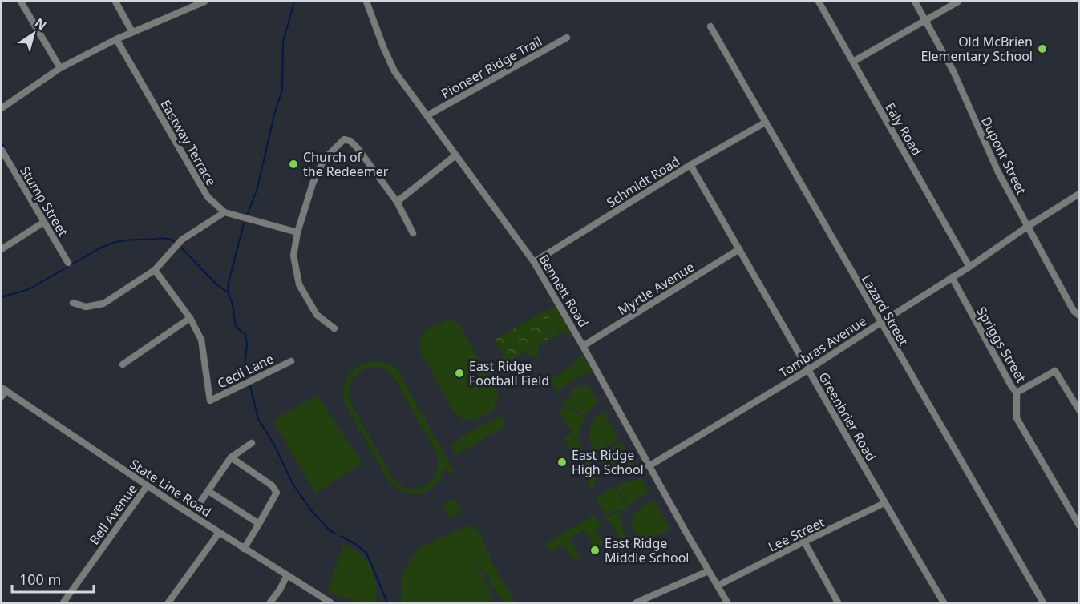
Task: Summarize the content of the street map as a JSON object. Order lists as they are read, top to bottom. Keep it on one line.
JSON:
{"streets":{"street":["Pioneer Ridge Trail","Ealy Road","Eastway Terrace","Dupont Street","Schmidt Road","Stump Street","Myrtle Avenue","Bennett Road","Lazard Street","Spriggs Street","Tombras Avenue","Cecil Lane","Greenbrier Road","State Line Road","Bell Avenue","Lee Street"]},"crossings":[["Pioneer Ridge Trail","Bennett Road"],["Ealy Road","Tombras Avenue"],["Dupont Street","Tombras Avenue"],["Schmidt Road","Bennett Road"],["Schmidt Road","Lazard Street"],["Schmidt Road","Greenbrier Road"],["Myrtle Avenue","Bennett Road"],["Myrtle Avenue","Greenbrier Road"],["Bennett Road","Tombras Avenue"],["Bennett Road","Lee Street"],["Lazard Street","Tombras Avenue"],["Spriggs Street","Tombras Avenue"],["Tombras Avenue","Greenbrier Road"],["Greenbrier Road","Lee Street"],["State Line Road","Bell Avenue"]],"places":["Old McBrien Elementary School","Church of the Redeemer","East Ridge Football Field","East Ridge High School","East Ridge Middle School"],"scale_bar":"100 m","north":"top right"}
